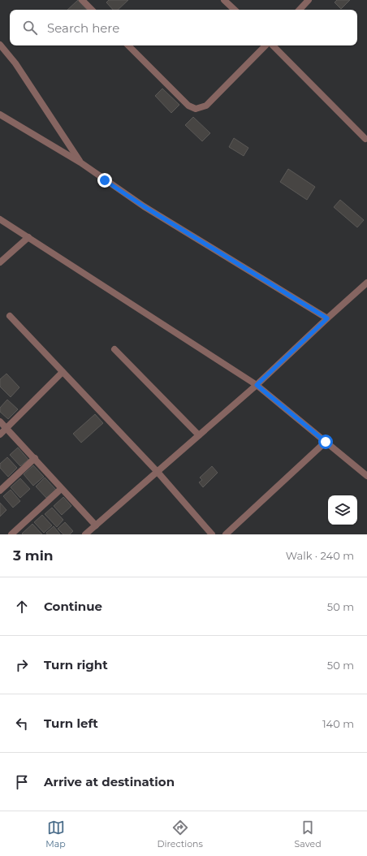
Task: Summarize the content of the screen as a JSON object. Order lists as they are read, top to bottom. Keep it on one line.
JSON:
{"page":{"search":"Search here","heading":["3 min","Walk · 240 m"],"list":[["Continue","50 m"],["Turn right","50 m"],["Turn left","140 m"],"Arrive at destination"],"nav":["Map","Directions","Saved"]}}
